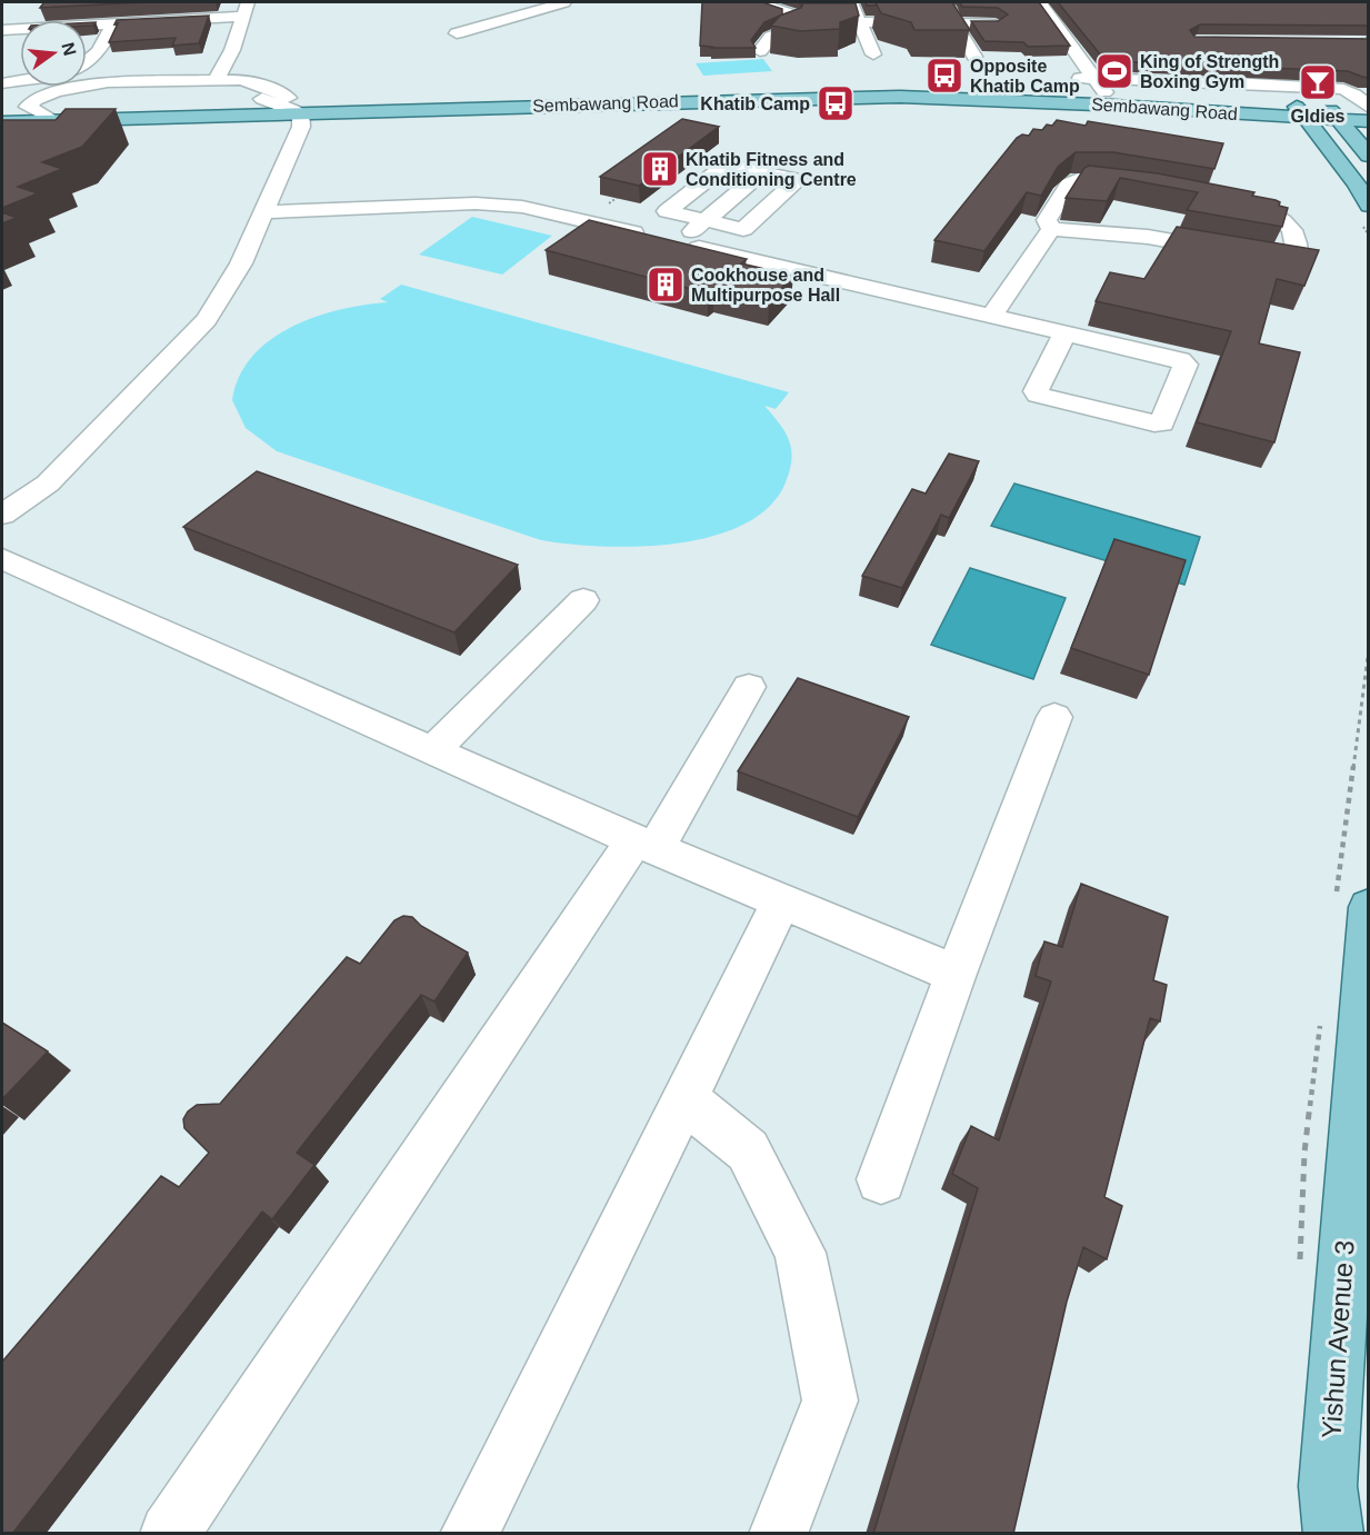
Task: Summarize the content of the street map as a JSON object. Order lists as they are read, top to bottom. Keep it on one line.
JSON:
{"streets":{"main road":["Sembawang Road","Yishun Avenue 3"]},"places":{"sports":["King of Strength Boxing Gym"],"bus stop":["Opposite Khatib Camp","Khatib Camp"],"bar":["Gldies"],"building":["Khatib Fitness and Conditioning Centre","Cookhouse and Multipurpose Hall"]},"north":"right"}
